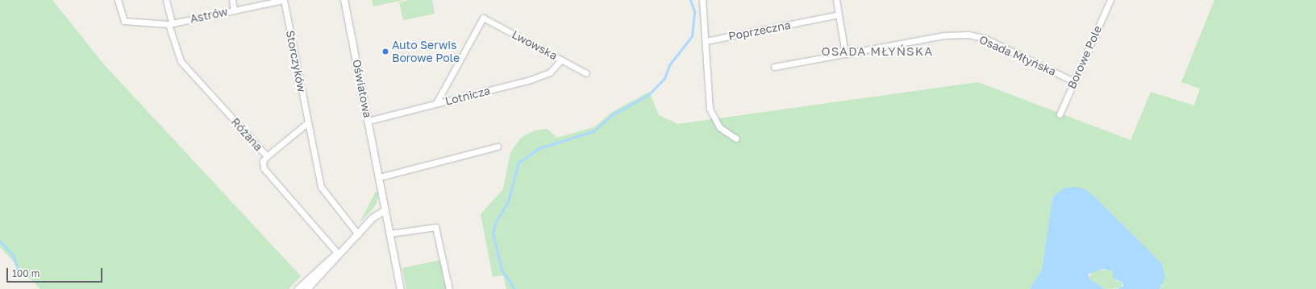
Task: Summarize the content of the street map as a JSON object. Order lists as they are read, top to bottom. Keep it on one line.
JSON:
{"streets":{"street":["Astrów","Poprzeczna","Lwowska","Osada Młyńska","Borowe Pole","Storczyków","Oświatowa","Lotnicza","Różana"]},"crossings":[["Astrów","Storczyków"],["Astrów","Różana"],["Lwowska","Lotnicza"],["Osada Młyńska","Borowe Pole"],["Oświatowa","Lotnicza"]],"districts":["OSADA MŁYŃSKA"],"places":["Auto Serwis Borowe Pole"],"scale_bar":"100 m"}
